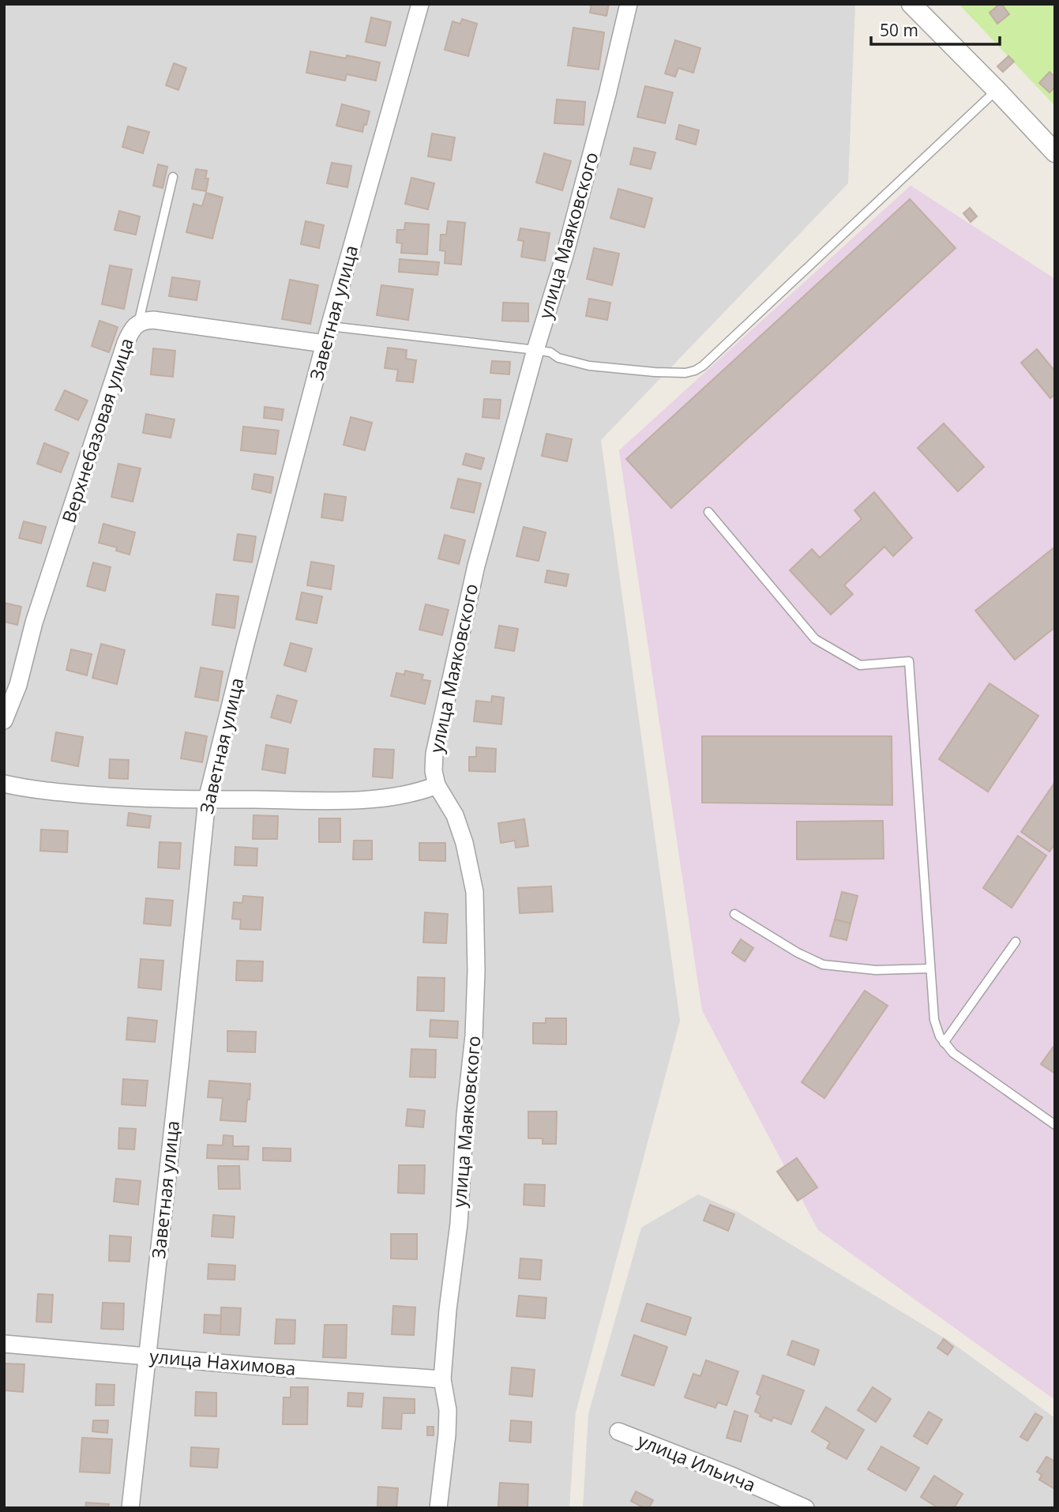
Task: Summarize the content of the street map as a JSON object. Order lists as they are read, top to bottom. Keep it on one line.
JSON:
{"streets":{"street":["улица Маяковского","Заветная улица","Верхнебазовая улица","улица Нахимова","улица Ильича"]},"crossings":[["улица Маяковского","улица Нахимова"],["Заветная улица","Верхнебазовая улица"],["Заветная улица","улица Нахимова"]],"scale_bar":"50 m"}
